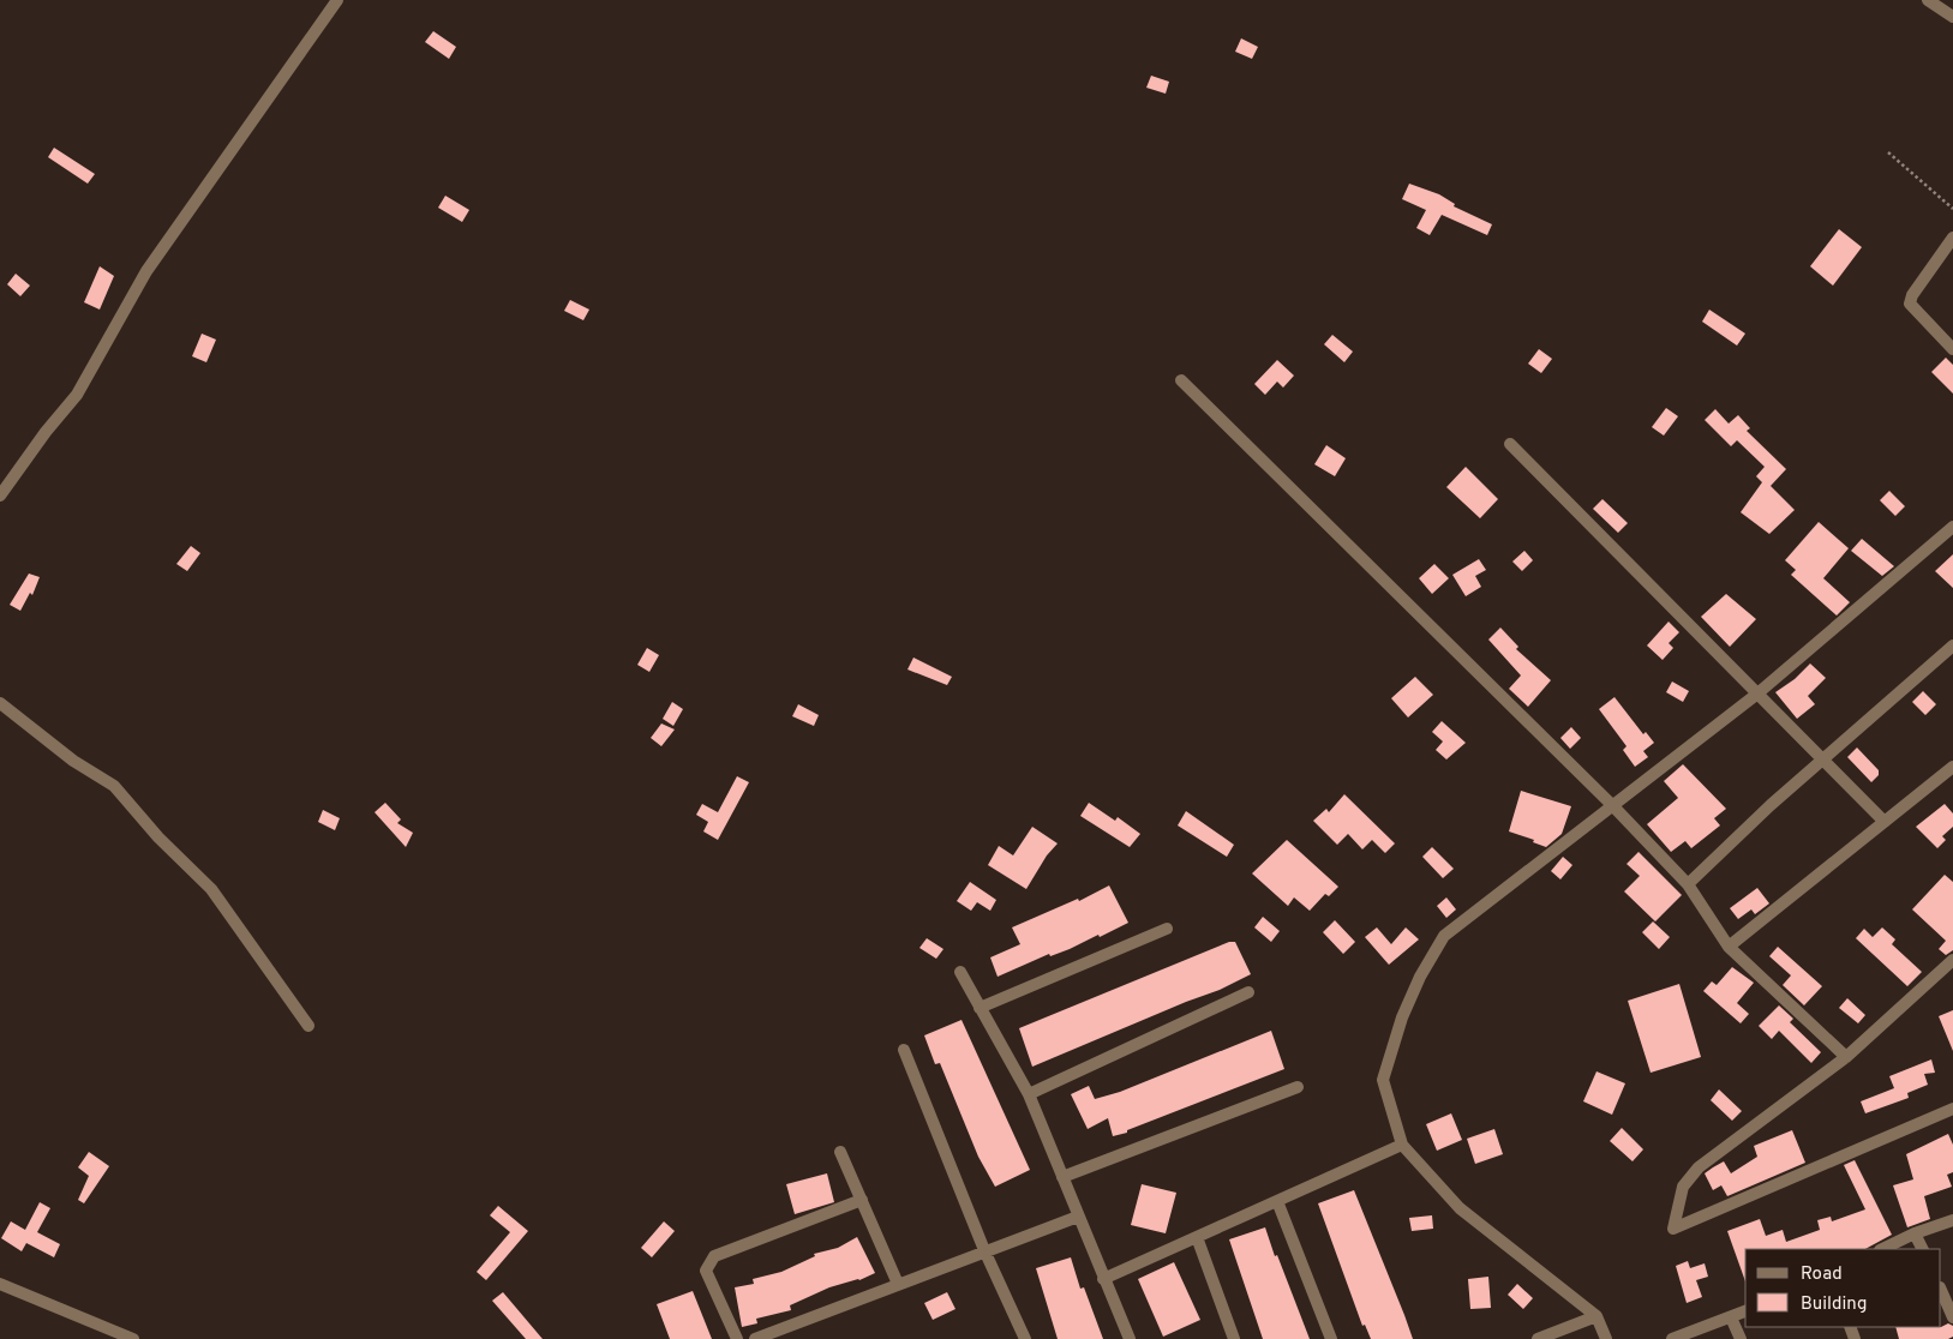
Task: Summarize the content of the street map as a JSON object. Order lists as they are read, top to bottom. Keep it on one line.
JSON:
{"legend":["Road","Building"]}
